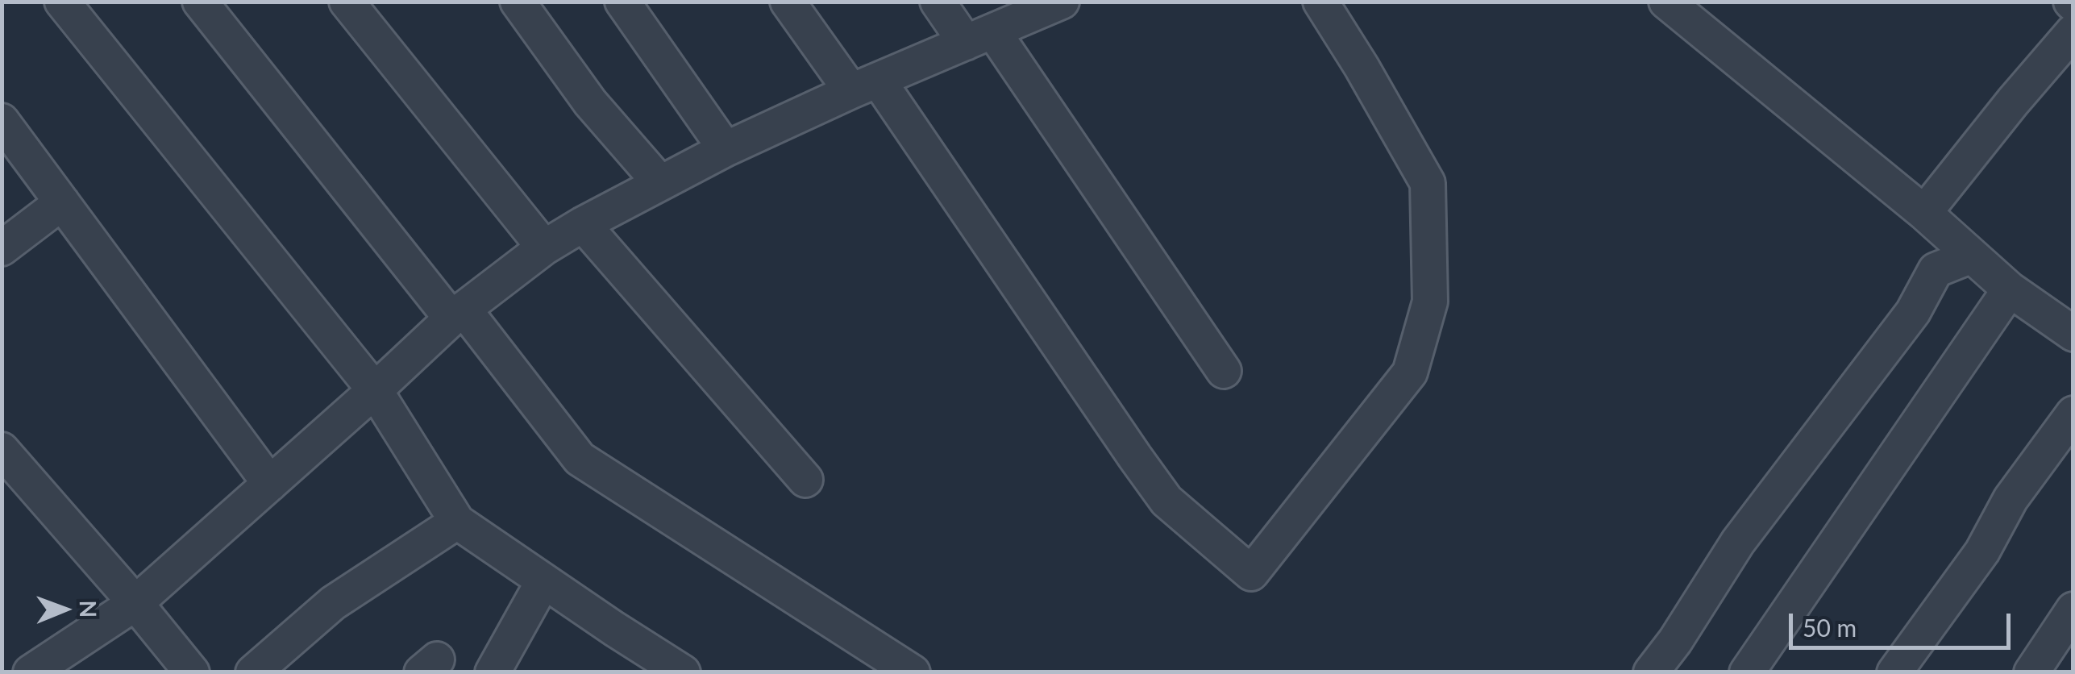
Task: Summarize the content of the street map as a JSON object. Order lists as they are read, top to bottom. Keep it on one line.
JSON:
{"scale_bar":"50 m","north":"right"}
